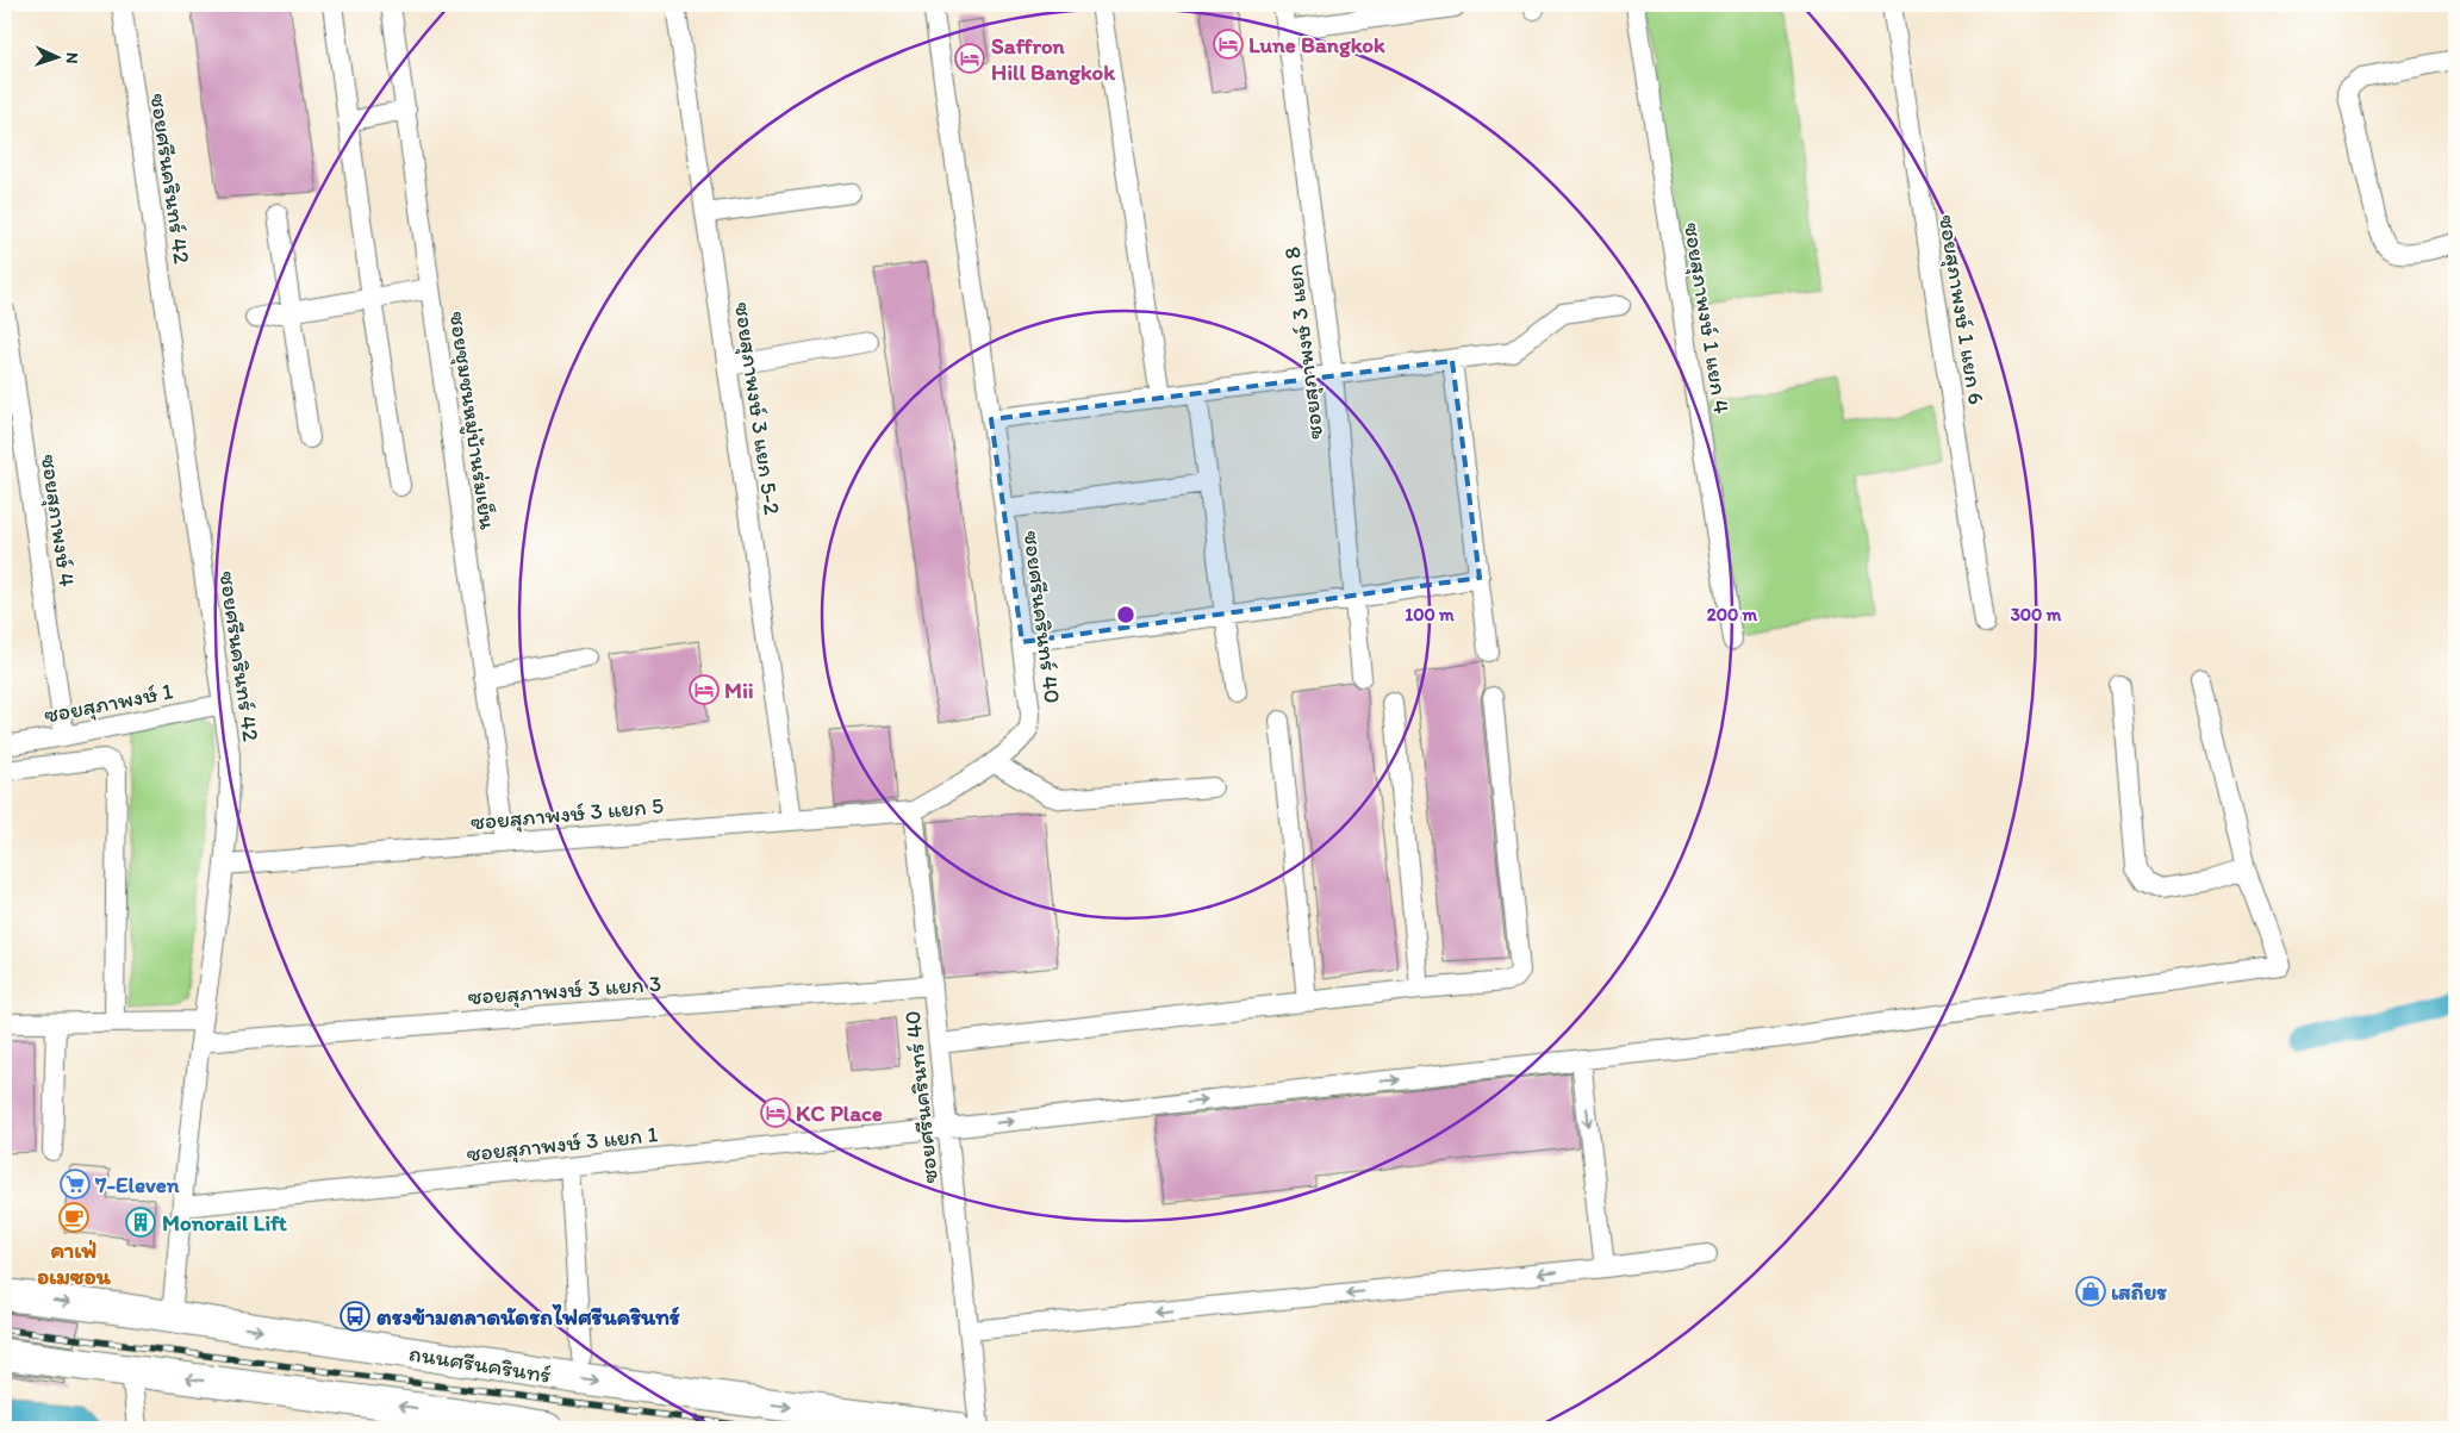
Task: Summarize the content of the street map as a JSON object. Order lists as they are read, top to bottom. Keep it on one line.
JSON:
{"streets":{"main road":["ถนนศรีนครินทร์"],"street":["ซอยศรีนครินทร์ 42","ซอยสุภาพงษ์ 1 แยก 6","ซอยสุภาพงษ์ 1 แยก 4","ซอยสุภาพงษ์ 3 แยก 8","ซอยสุภาพงษ์ 3 แยก 5-2","ซอยชุมชนหมู่บ้านร่มเย็น","ซอยสุภาพงษ์ 4","ซอยศรีนครินทร์ 40","ซอยสุภาพงษ์ 1","ซอยสุภาพงษ์ 3 แยก 5","ซอยสุภาพงษ์ 3 แยก 3","ซอยสุภาพงษ์ 3 แยก 1"]},"crossings":[["ซอยศรีนครินทร์ 42","ซอยสุภาพงษ์ 1"],["ซอยศรีนครินทร์ 42","ซอยสุภาพงษ์ 3 แยก 5"],["ซอยศรีนครินทร์ 42","ซอยสุภาพงษ์ 3 แยก 3"],["ซอยศรีนครินทร์ 42","ซอยสุภาพงษ์ 3 แยก 1"],["ซอยศรีนครินทร์ 42","ถนนศรีนครินทร์"],["ซอยสุภาพงษ์ 3 แยก 5-2","ซอยสุภาพงษ์ 3 แยก 5"],["ซอยชุมชนหมู่บ้านร่มเย็น","ซอยสุภาพงษ์ 3 แยก 5"],["ซอยสุภาพงษ์ 4","ซอยสุภาพงษ์ 1"],["ซอยศรีนครินทร์ 40","ซอยสุภาพงษ์ 3 แยก 5"],["ซอยศรีนครินทร์ 40","ซอยสุภาพงษ์ 3 แยก 3"],["ซอยศรีนครินทร์ 40","ซอยสุภาพงษ์ 3 แยก 1"]],"places":{"hotel":["Lune Bangkok","Saffron Hill Bangkok","Mii","KC Place"],"supermarket":["7-Eleven"],"cafe":["คาเฟ่ อเมซอน"],"building":["Monorail Lift"],"shop":["เสถียร"],"bus stop":["ตรงข้ามตลาดนัดรถไฟศรีนครินทร์"]},"north":"right","rings":["100 m","200 m","300 m"]}
